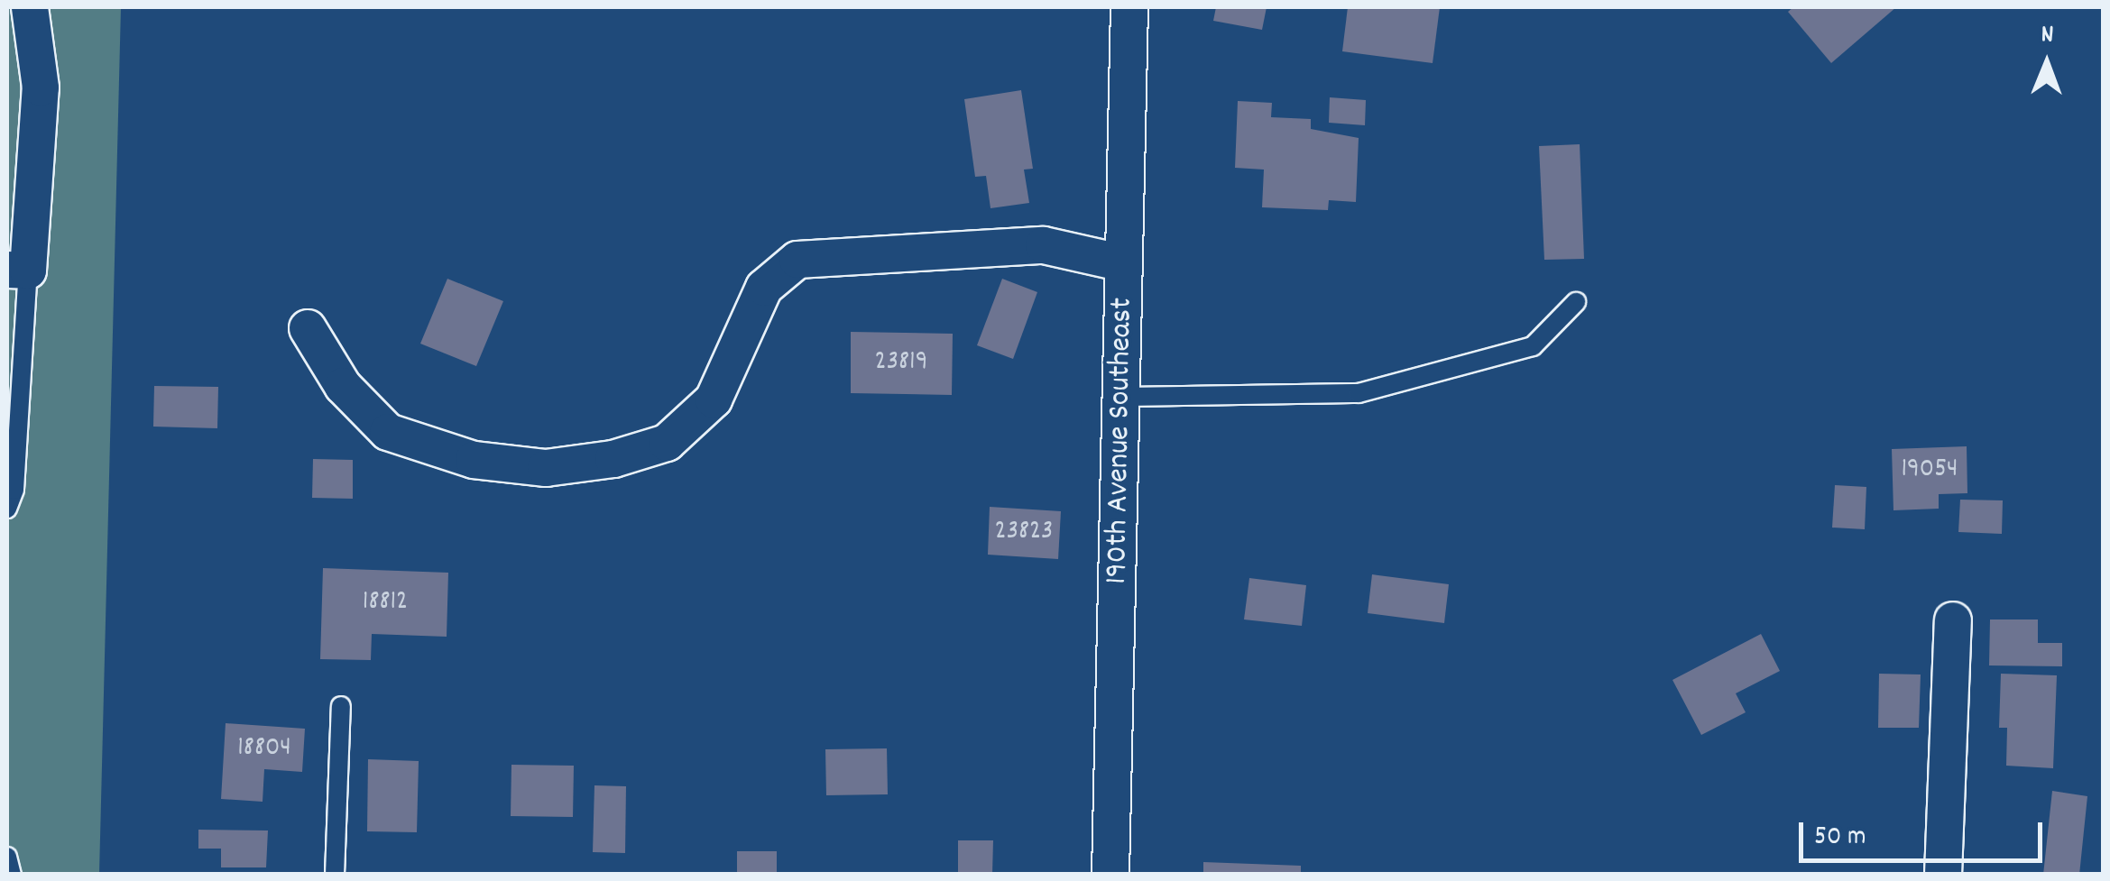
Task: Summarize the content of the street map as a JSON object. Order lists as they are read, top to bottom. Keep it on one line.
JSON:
{"streets":{"street":["190th Avenue Southeast"]},"house_numbers":["23819","19054","23823","18812","18804"],"scale_bar":"50 m","north":"top"}
